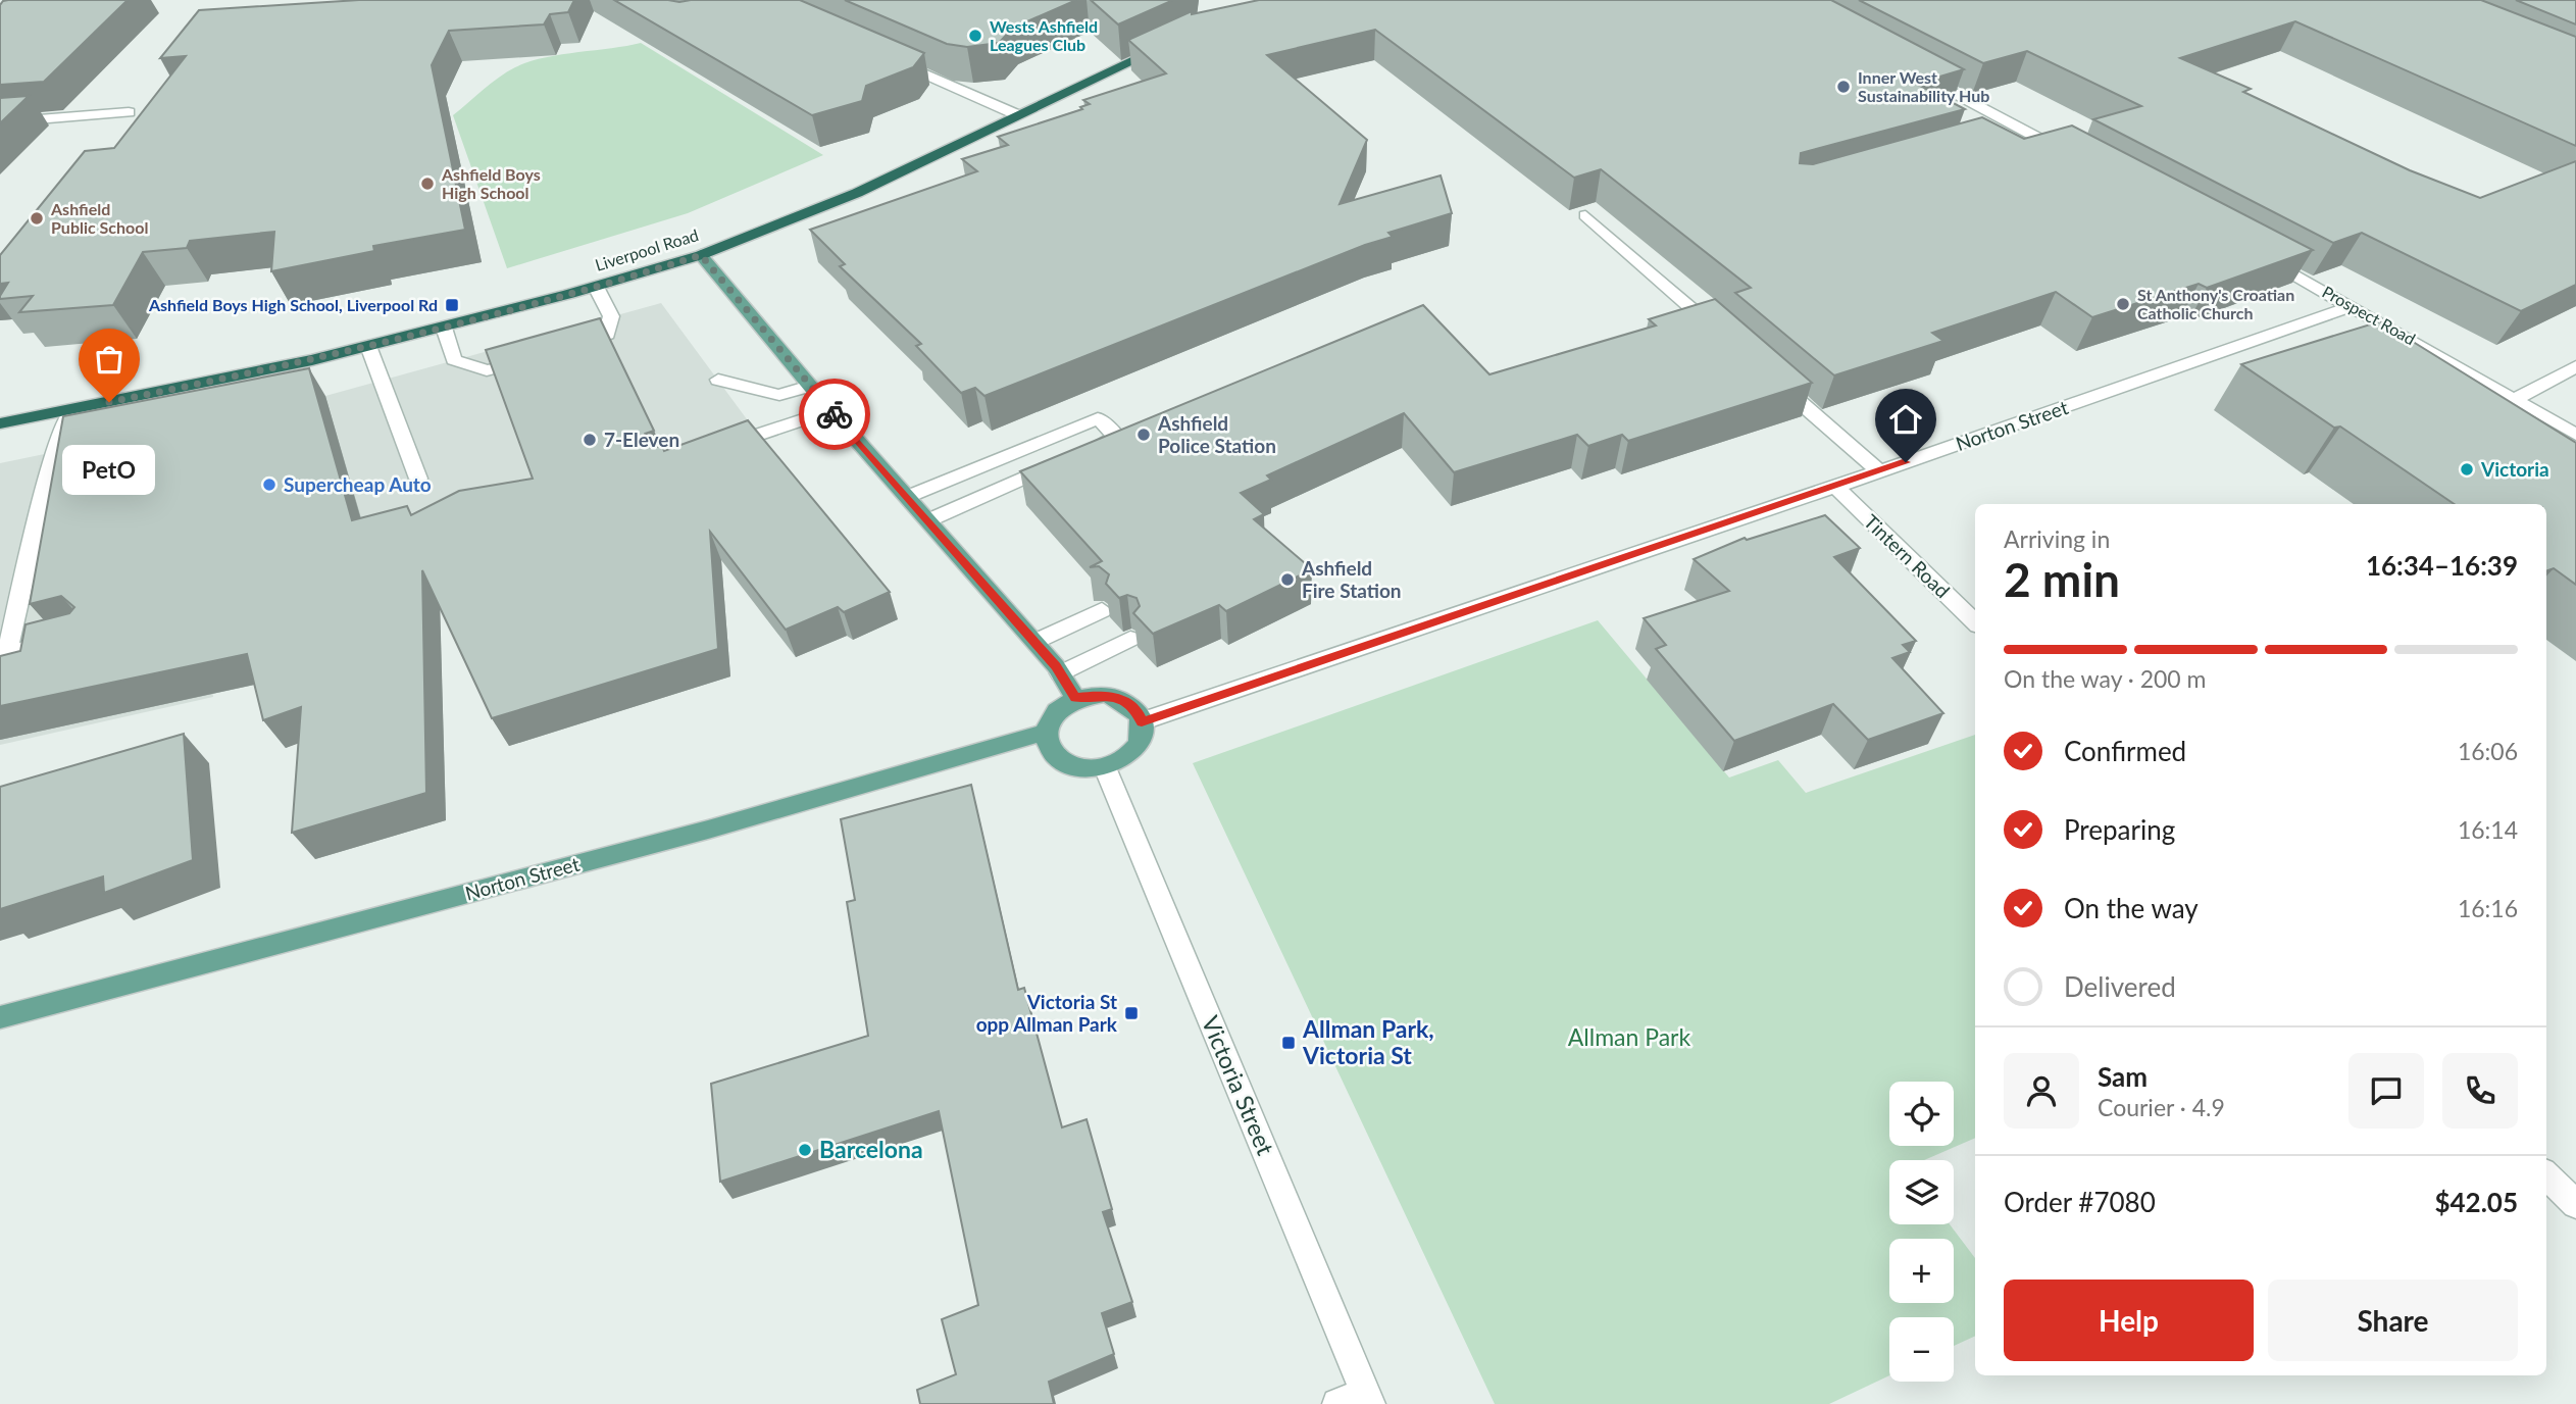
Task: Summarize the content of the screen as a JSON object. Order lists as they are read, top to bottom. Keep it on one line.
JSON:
{"streets":{"highway":["Liverpool Road"],"main road":["Norton Street"],"street":["Prospect Road","Tintern Road","Victoria Street"]},"crossings":[["Prospect Road","Norton Street"],["Norton Street","Tintern Road"],["Norton Street","Victoria Street"]],"parks":["Allman Park"],"places":{"other":["Wests Ashfield Leagues Club","Inner West Sustainability Hub","Ashfield Boys High School","Ashfield Public School","St Anthony's Croatian Catholic Church","PetO","Ashfield Police Station","7-Eleven","Victoria","Supercheap Auto","Ashfield Fire Station","Barcelona"],"transit":["Ashfield Boys High School, Liverpool Rd","Victoria St opp Allman Park","Allman Park, Victoria St"]},"page":{"bubble":"PetO","heading":["2 min","Arriving in","16:34–16:39"],"panel":["Sam","Courier · 4.9","Order #7080","$42.05"],"bar":"On the way · 200 m","list":[["Confirmed","16:06"],["Preparing","16:14"],["On the way","16:16"],"Delivered"],"map_buttons":["+","−"],"buttons":["Help","Share"]}}
